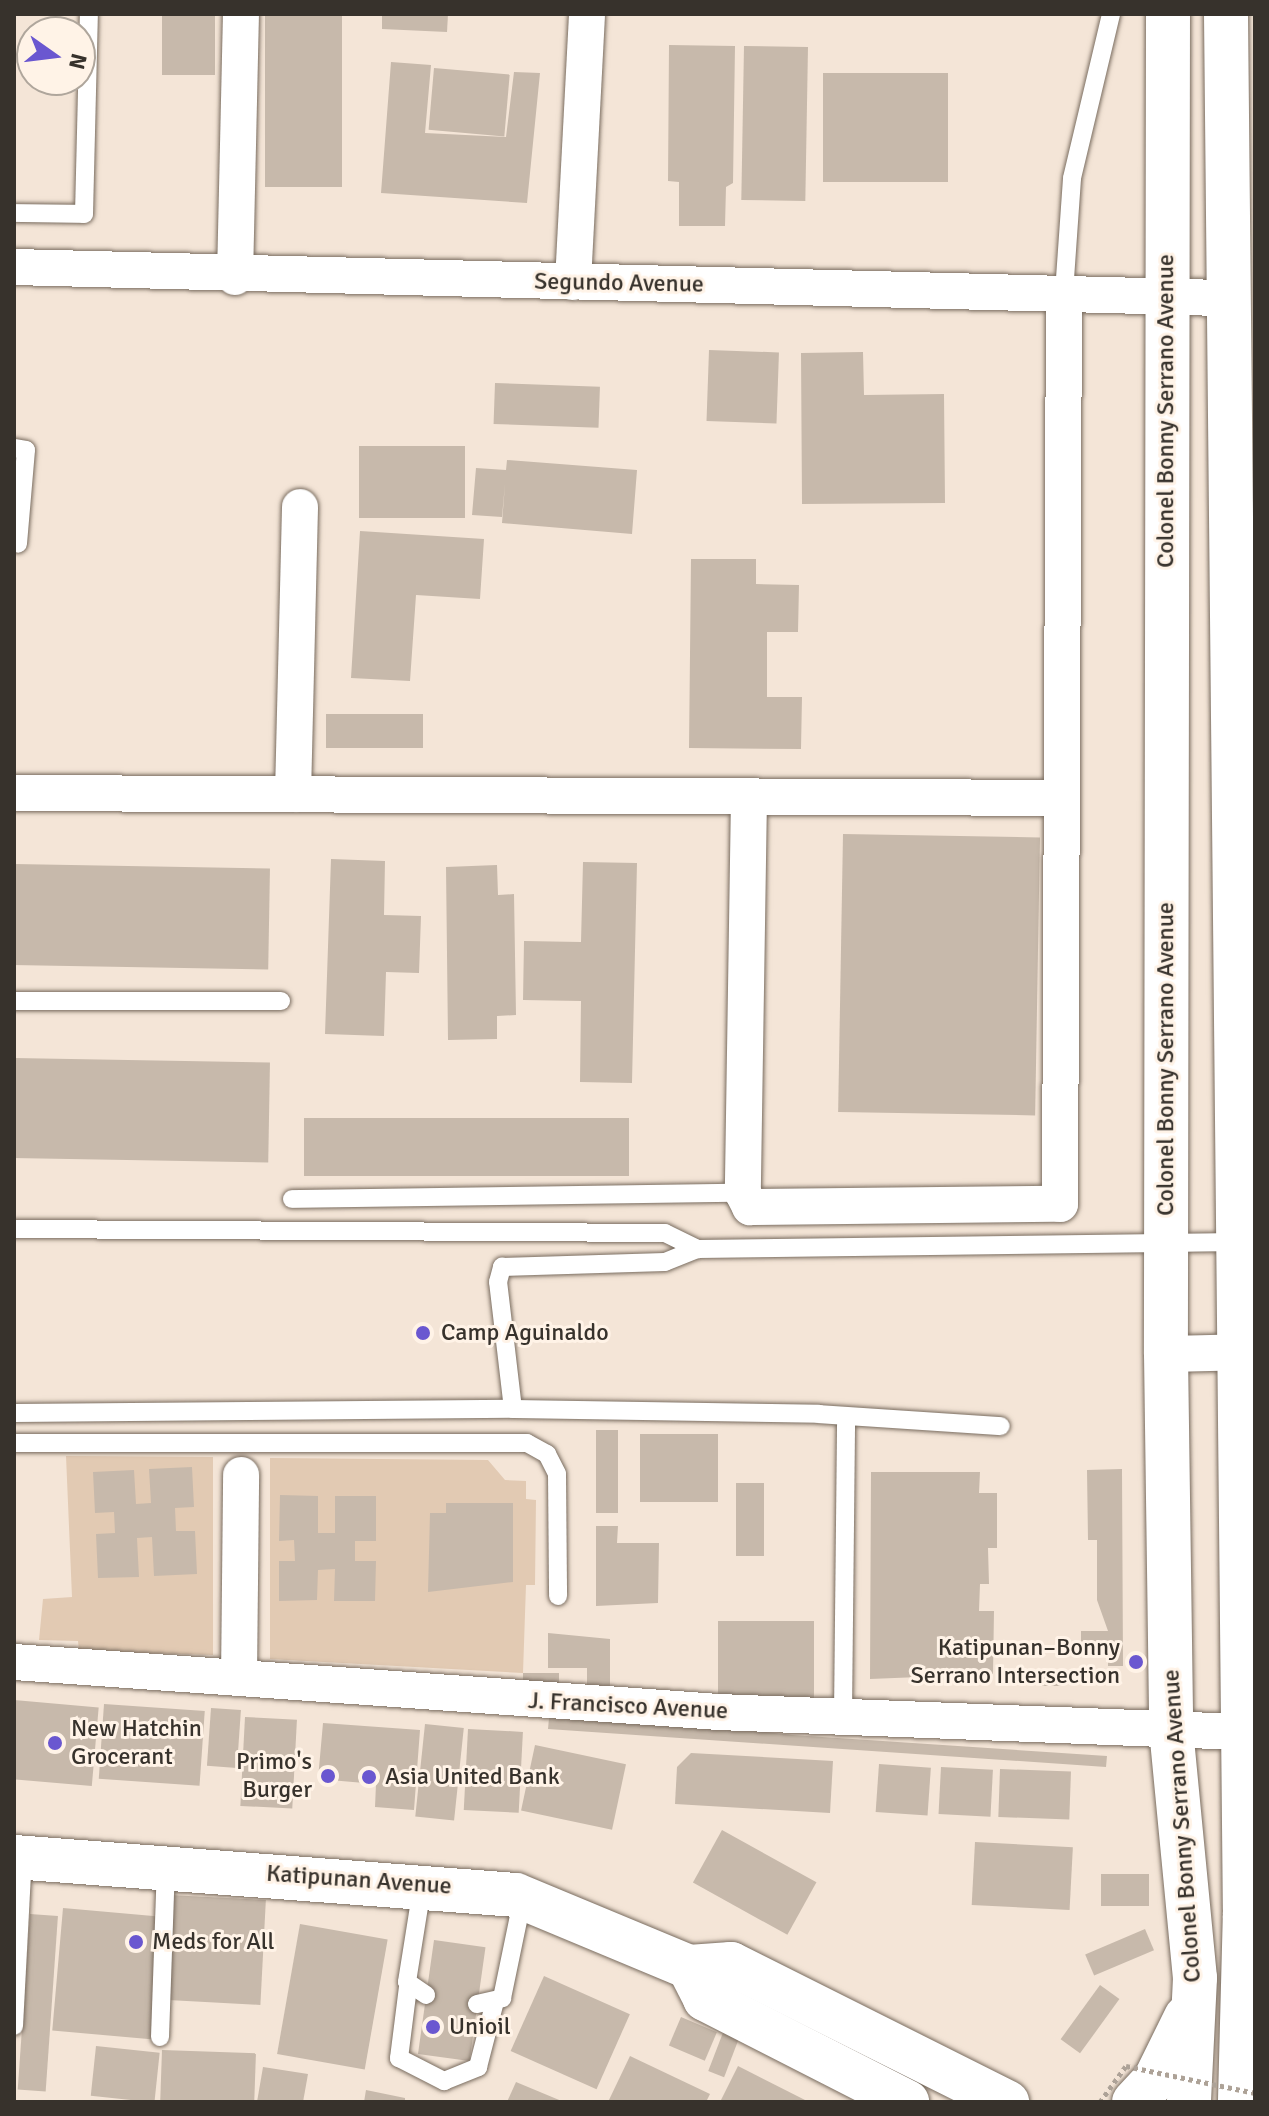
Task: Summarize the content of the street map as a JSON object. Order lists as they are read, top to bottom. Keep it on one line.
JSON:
{"streets":{"main road":["Colonel Bonny Serrano Avenue","Katipunan Avenue"],"street":["Segundo Avenue","J. Francisco Avenue"]},"crossings":[["Segundo Avenue","Colonel Bonny Serrano Avenue"],["Colonel Bonny Serrano Avenue","J. Francisco Avenue"]],"places":["Camp Aguinaldo","Katipunan–Bonny Serrano Intersection","New Hatchin Grocerant","Primo's Burger","Asia United Bank","Meds for All","Unioil"],"north":"right"}
